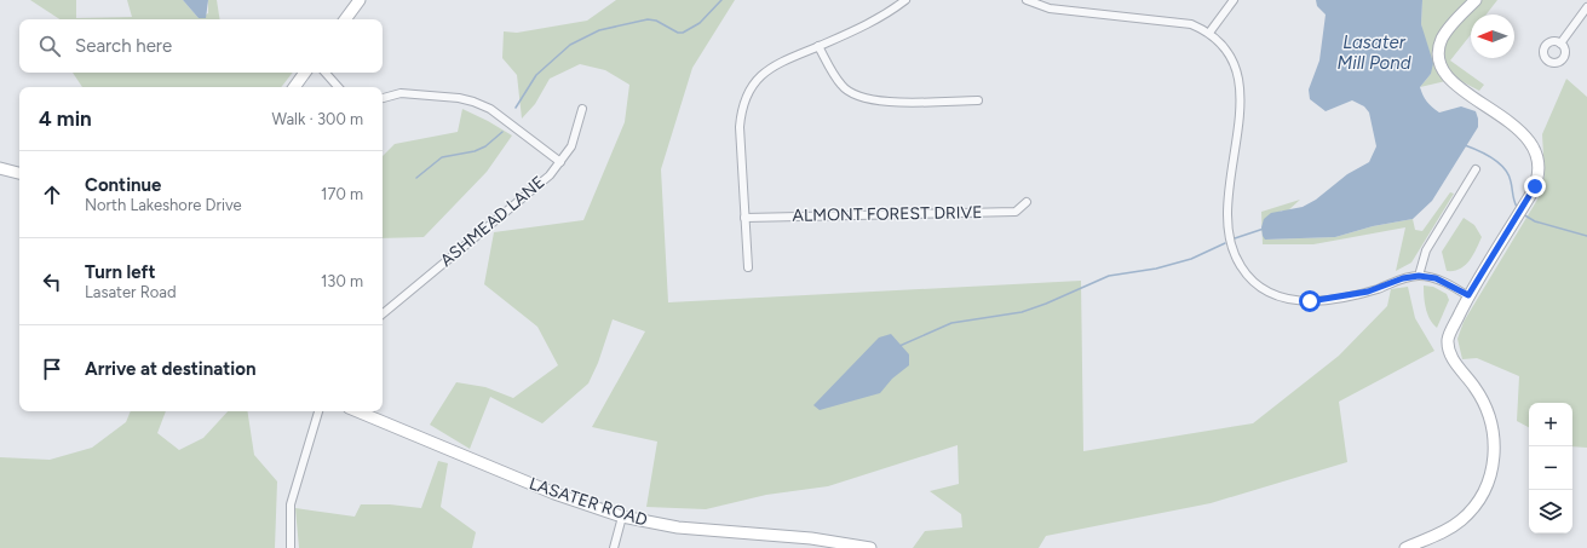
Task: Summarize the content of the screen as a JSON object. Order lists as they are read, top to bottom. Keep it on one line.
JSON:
{"streets":{"street":["ALMONT FOREST DRIVE","ASHMEAD LANE","LASATER ROAD"]},"water":["Lasater Mill Pond"],"north":"left","page":{"search":"Search here","heading":["4 min","Walk · 300 m"],"list":[["Continue","North Lakeshore Drive","170 m"],["Turn left","Lasater Road","130 m"],"Arrive at destination"],"map_buttons":["+","−"]}}
